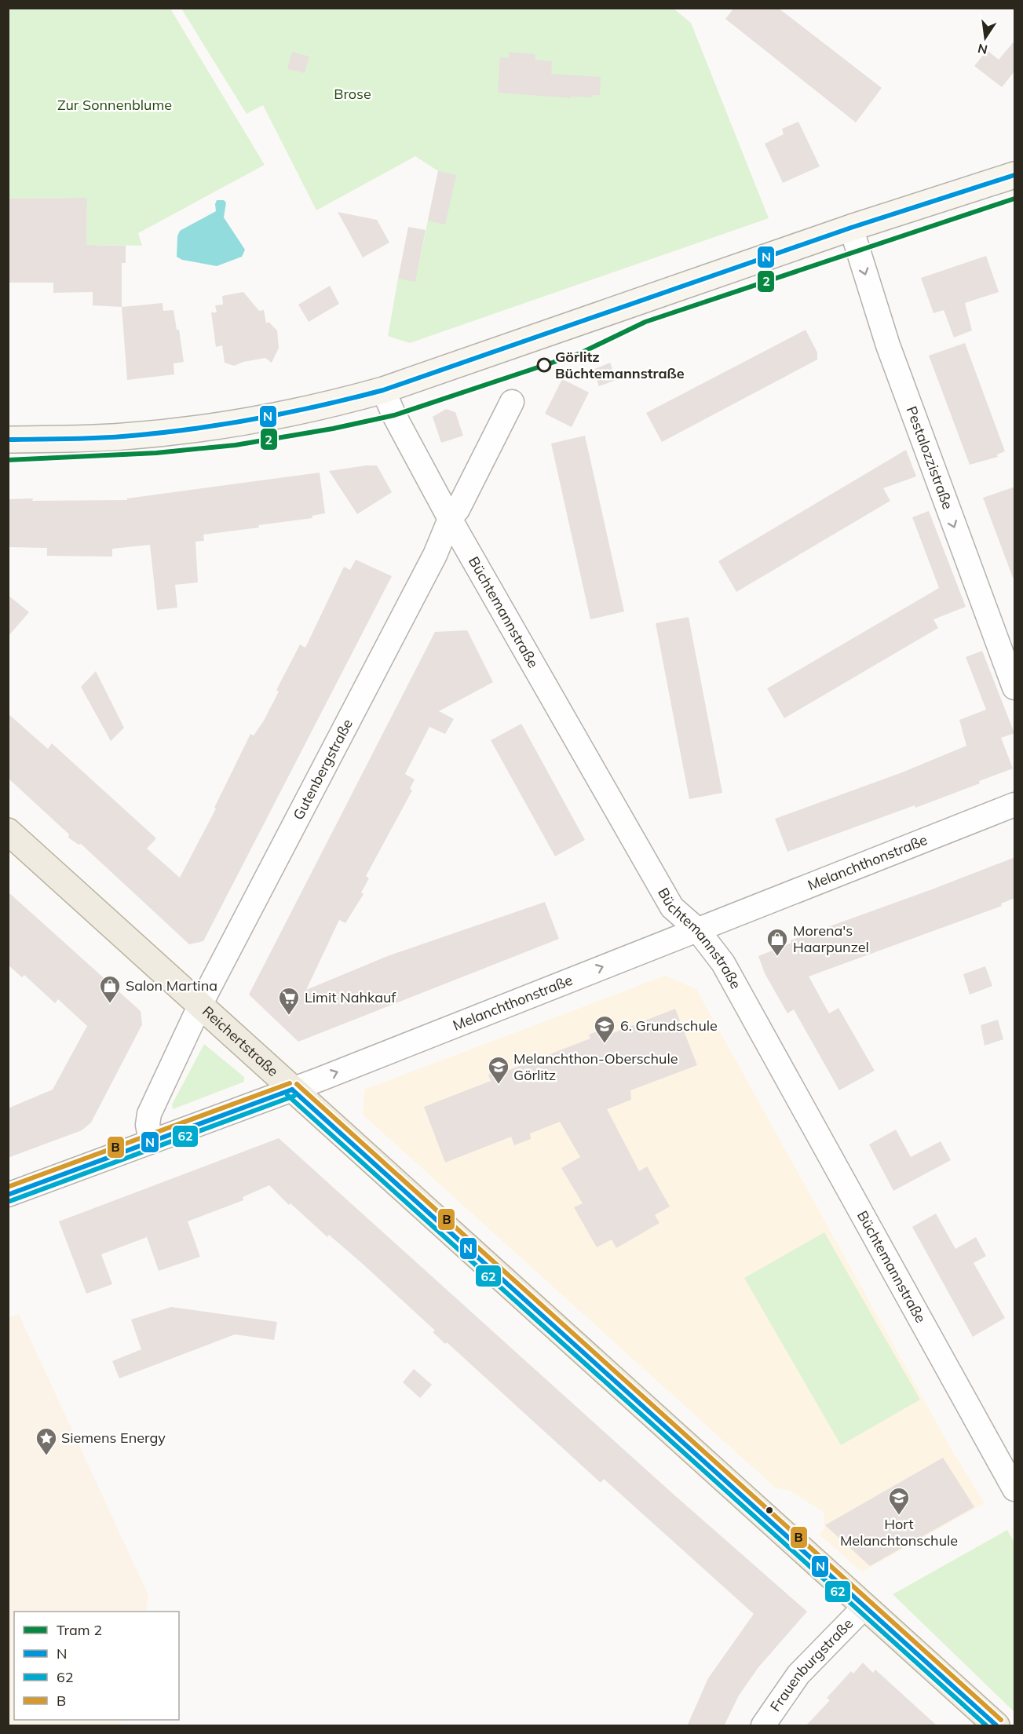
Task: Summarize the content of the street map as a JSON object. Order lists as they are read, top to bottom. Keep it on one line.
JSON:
{"streets":{"main road":["Reichertstraße"],"street":["Pestalozzistraße","Büchtemannstraße","Gutenbergstraße","Melanchthonstraße","Frauenburgstraße"]},"crossings":[["Büchtemannstraße","Gutenbergstraße"],["Büchtemannstraße","Melanchthonstraße"],["Gutenbergstraße","Melanchthonstraße"],["Gutenbergstraße","Reichertstraße"],["Melanchthonstraße","Reichertstraße"],["Reichertstraße","Frauenburgstraße"]],"one_way":["Pestalozzistraße","Melanchthonstraße"],"parks":["Brose","Zur Sonnenblume"],"places":{"other":["Görlitz Büchtemannstraße"],"shop":["Morena's Haarpunzel","Salon Martina"],"supermarket":["Limit Nahkauf"],"school or university":["6. Grundschule","Melanchthon-Oberschule Görlitz","Hort Melanchtonschule"],"place":["Siemens Energy"]},"lines":["transit line N","tram line 2","transit line B","transit line 62"],"legend":["Tram 2","N","62","B"],"north":"bottom"}
